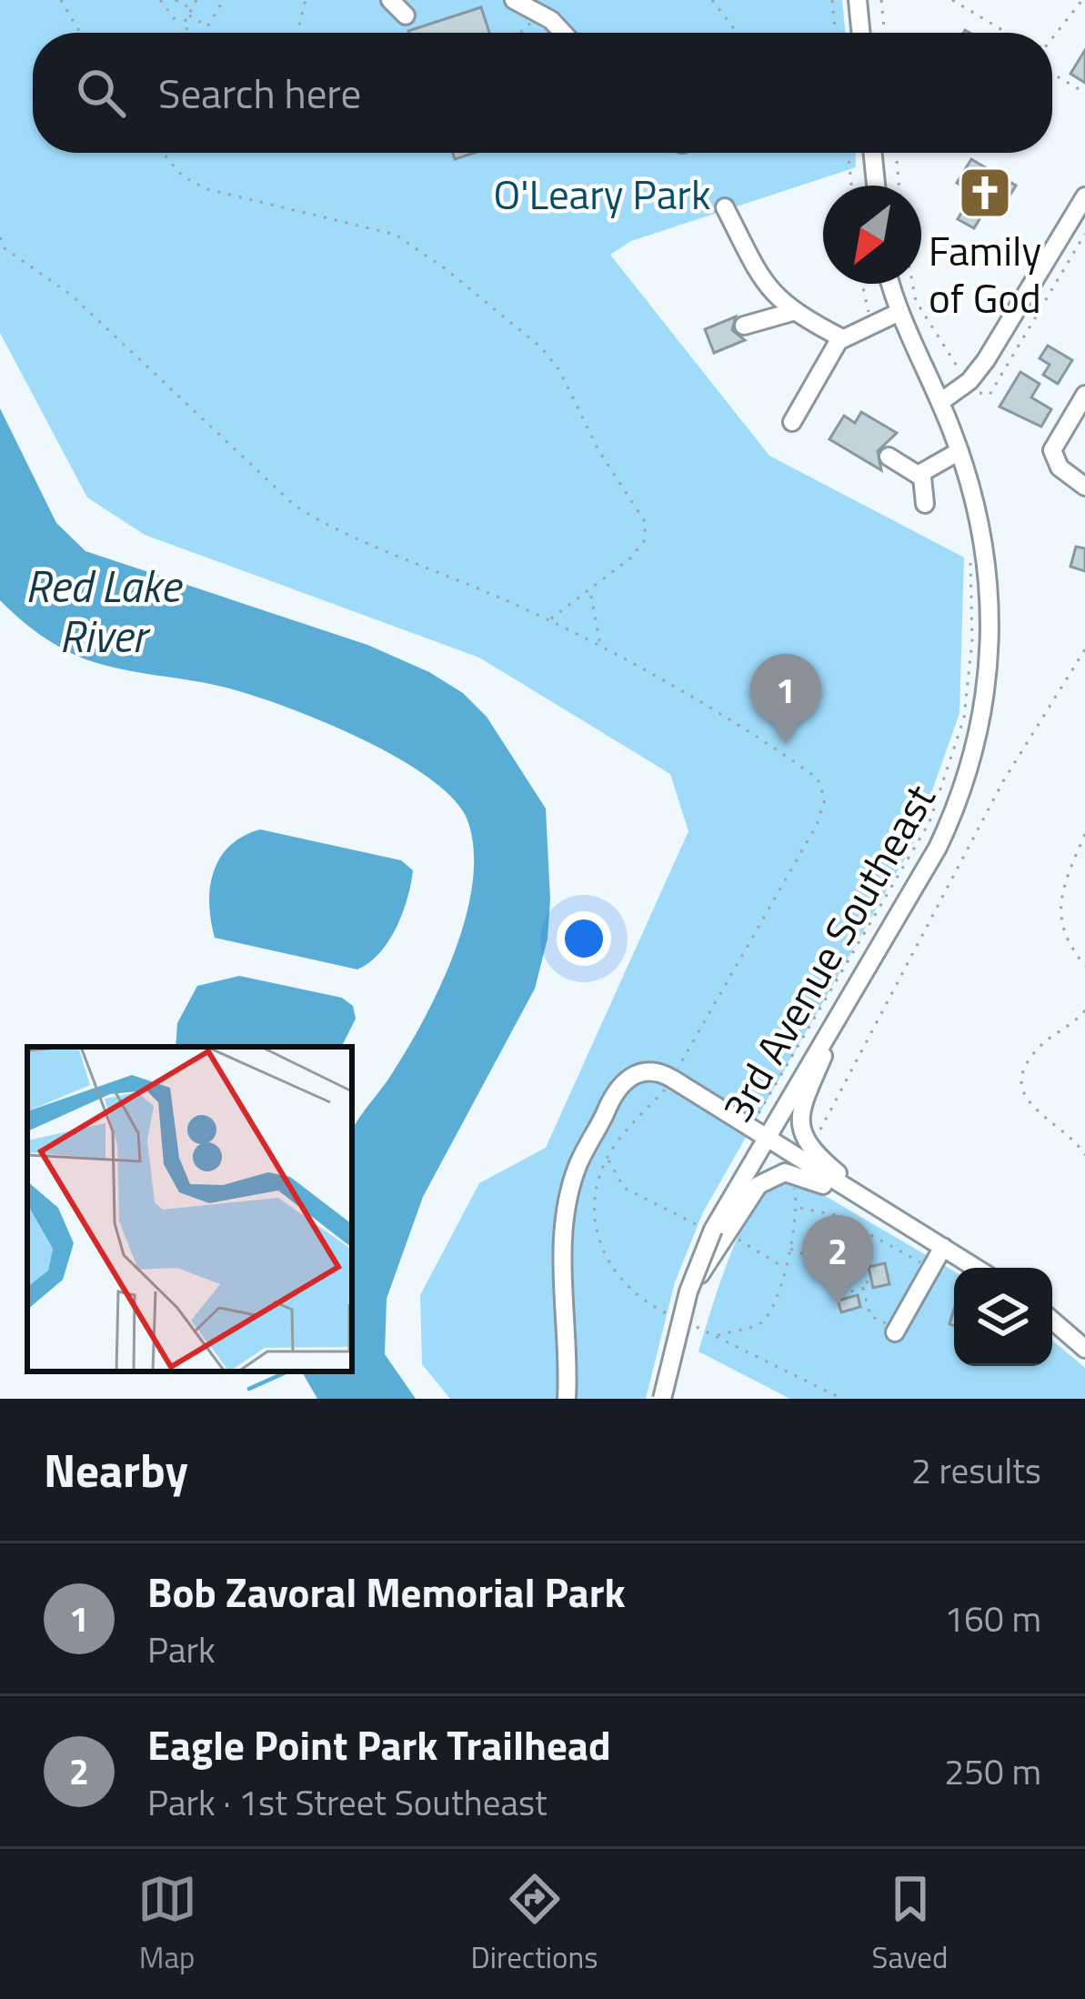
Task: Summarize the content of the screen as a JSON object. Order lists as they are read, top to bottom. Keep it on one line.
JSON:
{"streets":{"street":["3rd Avenue Southeast"]},"water":["Red Lake River"],"parks":["O'Leary Park"],"places":{"church":["Family of God"]},"north":"bottom left","page":{"search":"Search here","pins":["1","2"],"heading":["Nearby","2 results"],"list":[{"mark":"1","name":"Bob Zavoral Memorial Park","note":"Park","value":"160 m"},{"mark":"2","name":"Eagle Point Park Trailhead","note":"Park · 1st Street Southeast","value":"250 m"}],"nav":["Map","Directions","Saved"]}}
